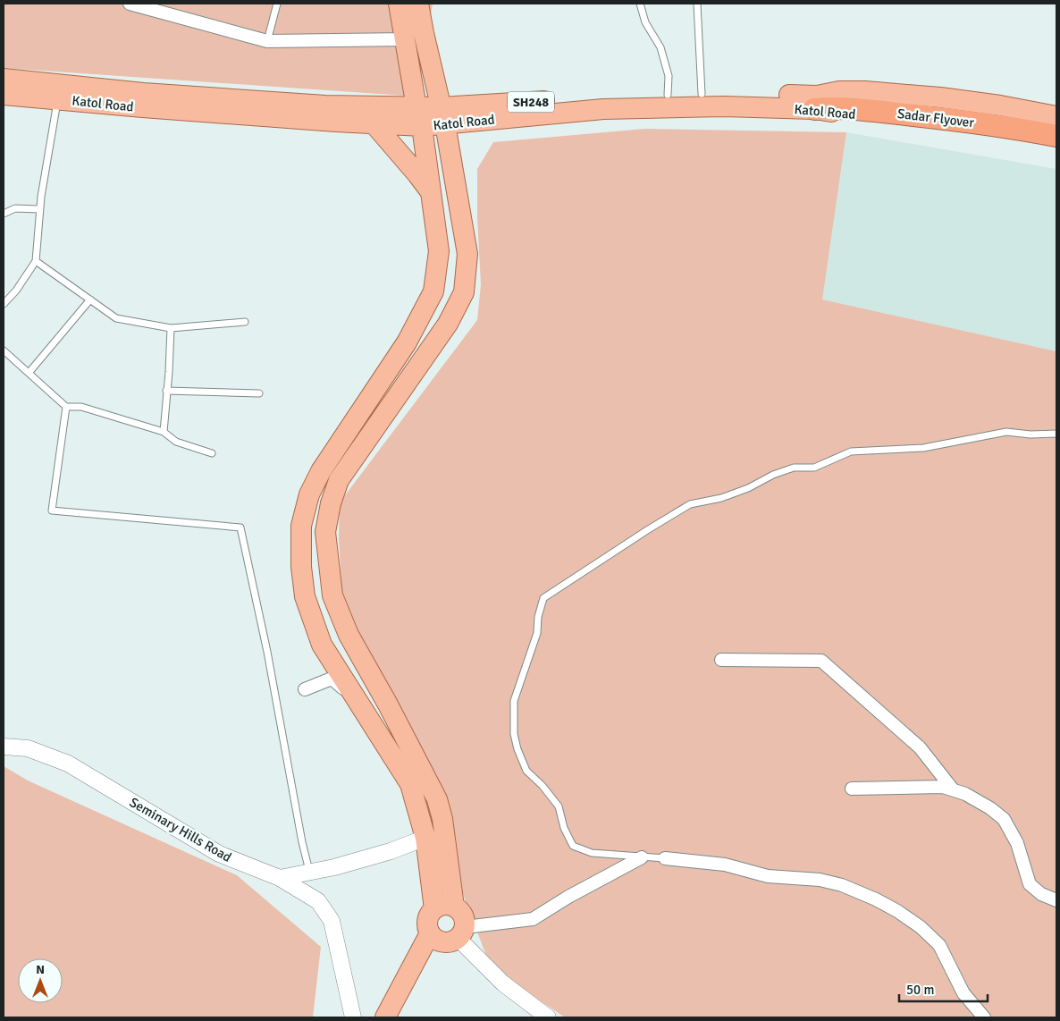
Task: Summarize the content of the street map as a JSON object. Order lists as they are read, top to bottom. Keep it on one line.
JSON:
{"streets":{"highway":["Sadar Flyover"],"main road":["SH248","Katol Road"],"street":["Seminary Hills Road"]},"crossings":[["Katol Road","Sadar Flyover"]],"scale_bar":"50 m","north":"top"}
